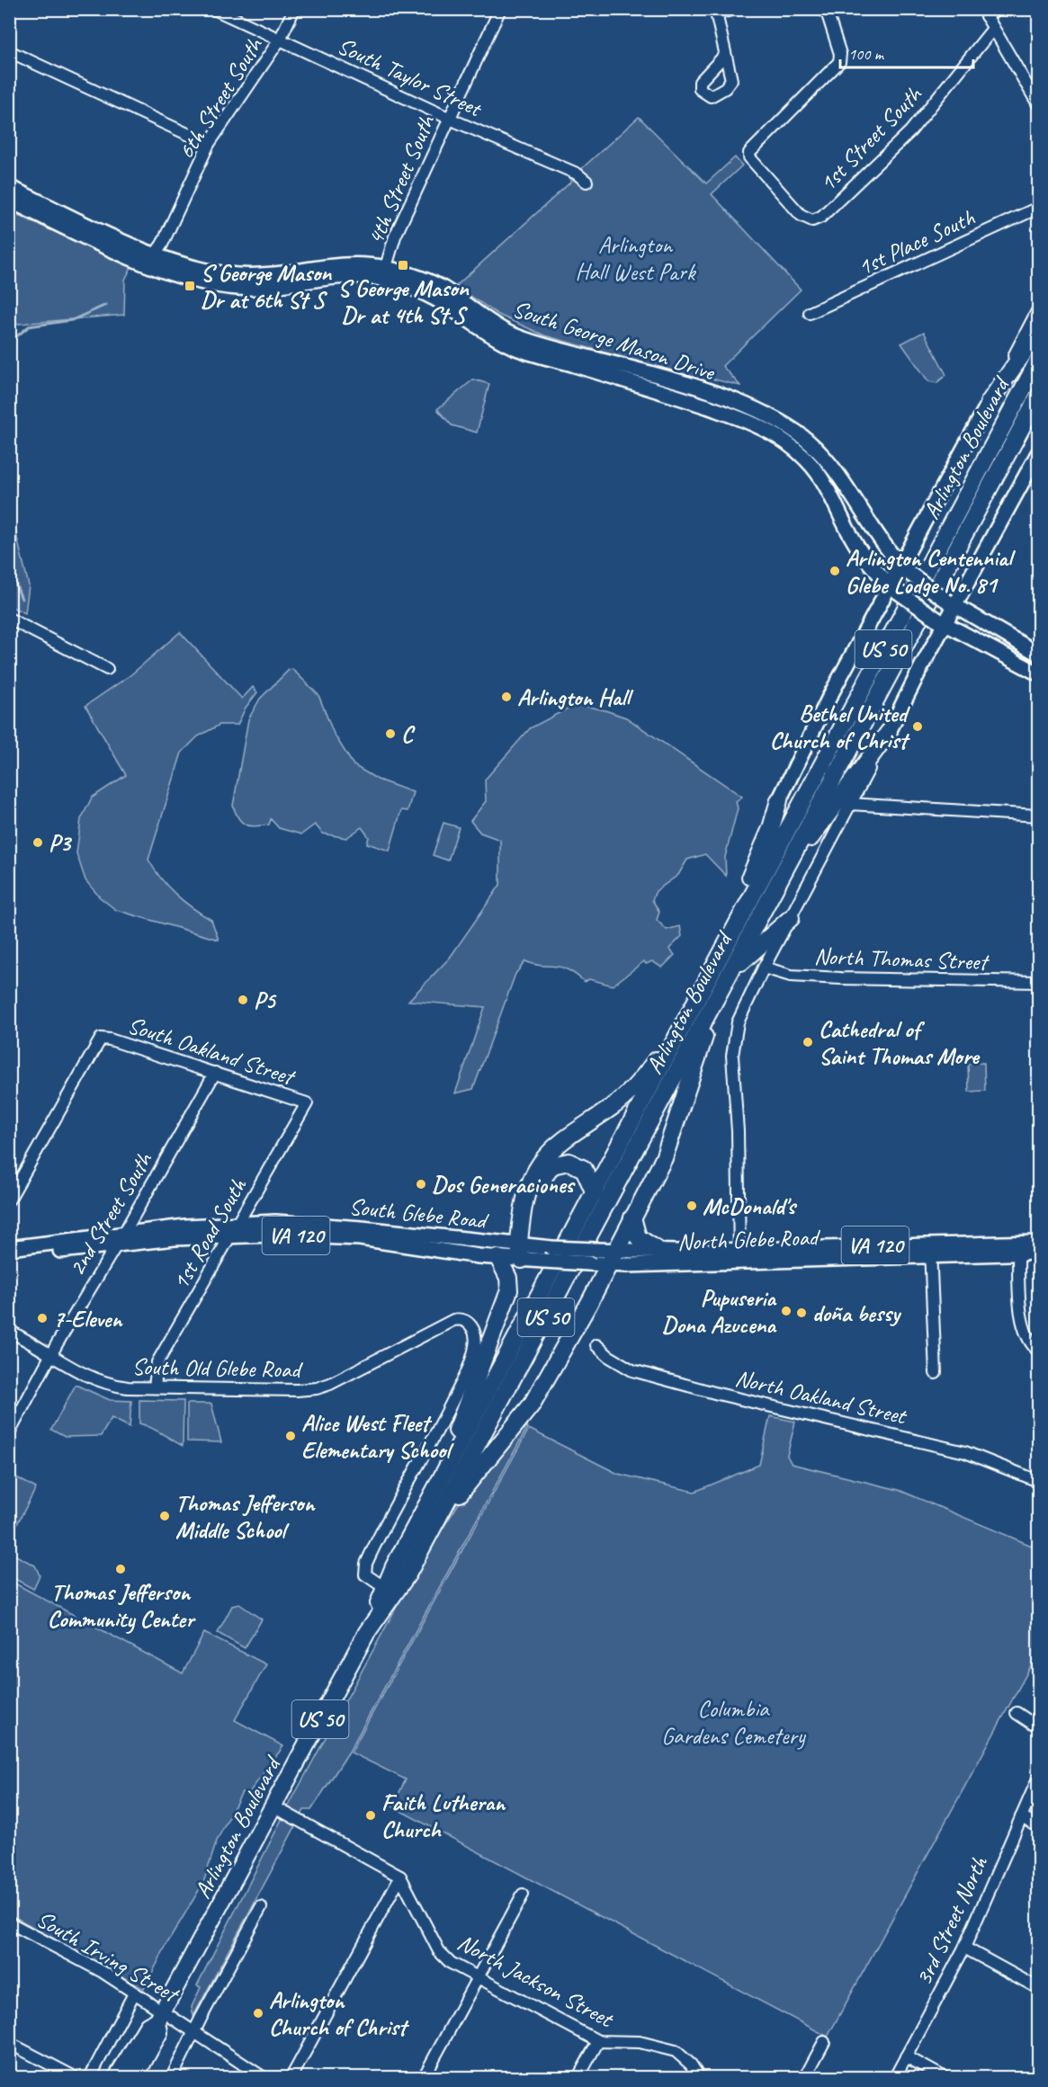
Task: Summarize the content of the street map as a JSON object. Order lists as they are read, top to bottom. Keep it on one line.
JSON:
{"streets":{"highway":["Arlington Boulevard","US 50"],"main road":["South George Mason Drive","South Glebe Road","VA 120","North Glebe Road"],"street":["South Taylor Street","6th Street South","1st Street South","4th Street South","1st Place South","North Thomas Street","South Oakland Street","2nd Street South","1st Road South","South Old Glebe Road","North Oakland Street","3rd Street North","South Irving Street","North Jackson Street"]},"crossings":[["South Taylor Street","6th Street South"],["South Taylor Street","4th Street South"],["6th Street South","South George Mason Drive"],["4th Street South","South George Mason Drive"],["Arlington Boulevard","South Old Glebe Road"],["Arlington Boulevard","South Irving Street"],["South Oakland Street","2nd Street South"],["South Oakland Street","1st Road South"],["South Glebe Road","2nd Street South"],["South Glebe Road","1st Road South"],["South Glebe Road","North Glebe Road"],["2nd Street South","South Old Glebe Road"],["1st Road South","South Old Glebe Road"]],"parks":["Arlington Hall West Park","Columbia Gardens Cemetery"],"places":{"transit":["S George Mason Dr at 4th St S","S George Mason Dr at 6th St S"],"other":["Arlington Centennial Glebe Lodge No. 81","Arlington Hall","Bethel United Church of Christ","C","P3","P5","Cathedral of Saint Thomas More","Dos Generaciones","McDonald's","Pupuseria Dona Azucena","doña bessy","7-Eleven","Alice West Fleet Elementary School","Thomas Jefferson Middle School","Thomas Jefferson Community Center","Faith Lutheran Church","Arlington Church of Christ"]},"scale_bar":"100 m"}
